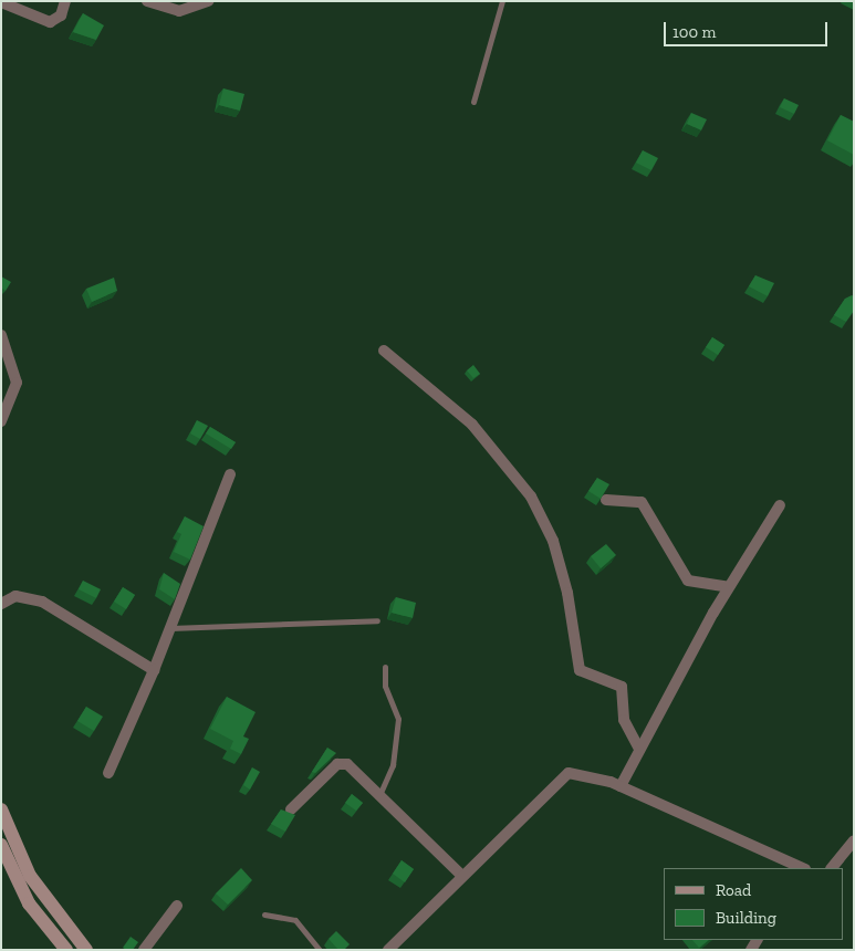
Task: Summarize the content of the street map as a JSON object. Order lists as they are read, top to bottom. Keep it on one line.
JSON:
{"legend":["Road","Building"],"scale_bar":"100 m"}
